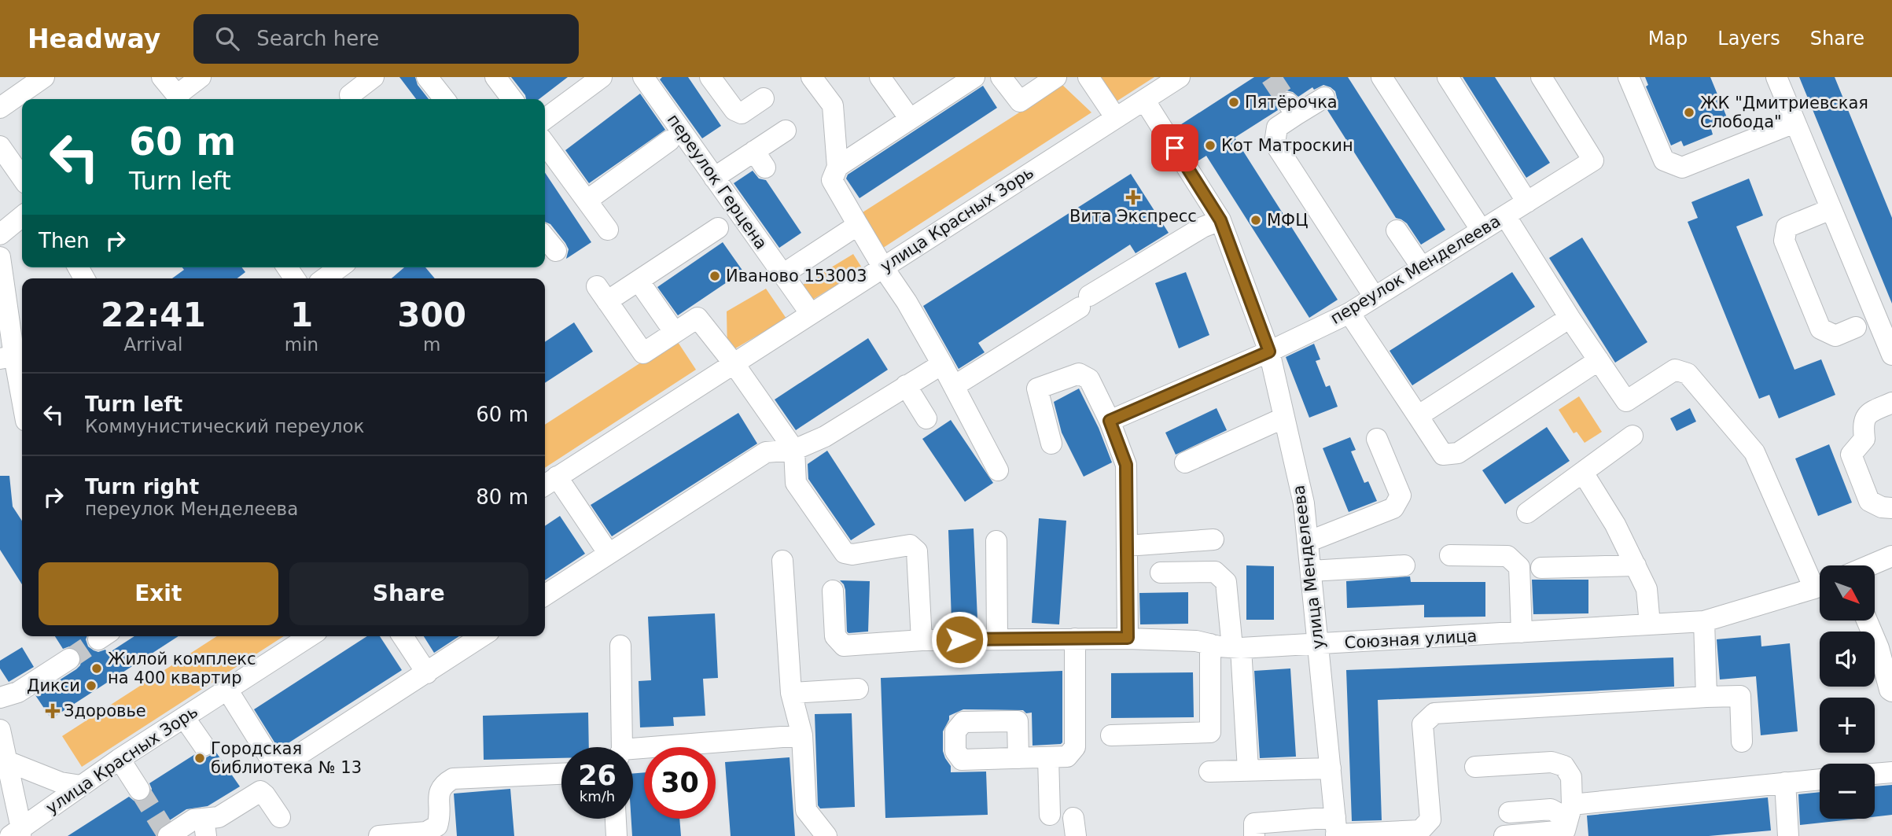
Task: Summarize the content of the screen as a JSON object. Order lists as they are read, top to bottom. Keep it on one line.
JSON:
{"streets":{"street":["переулок Герцена","улица Красных Зорь","переулок Менделеева","улица Менделеева","Союзная улица"]},"crossings":[["переулок Герцена","улица Красных Зорь"],["улица Красных Зорь","улица Менделеева"],["переулок Менделеева","улица Менделеева"],["улица Менделеева","Союзная улица"]],"places":{"other":["Пятёрочка","ЖК \"Дмитриевская Слобода\"","Кот Матроскин","МФЦ","Иваново 153003","Жилой комплекс на 400 квартир","Дикси","Городская библиотека № 13"],"health":["Вита Экспресс","Здоровье"]},"north":"bottom right","page":{"header":"Headway","search":"Search here","nav":["Map","Layers","Share"],"turn":["60 m","Turn left"],"then":"Then","eta":["22:41","Arrival","1","min","300","m"],"list":[{"name":"Turn left","note":"Коммунистический переулок","value":"60 m"},{"name":"Turn right","note":"переулок Менделеева","value":"80 m"}],"buttons":["Exit","Share"],"map_buttons":["+","−"],"speed":"26 km/h","limit":"30"}}
